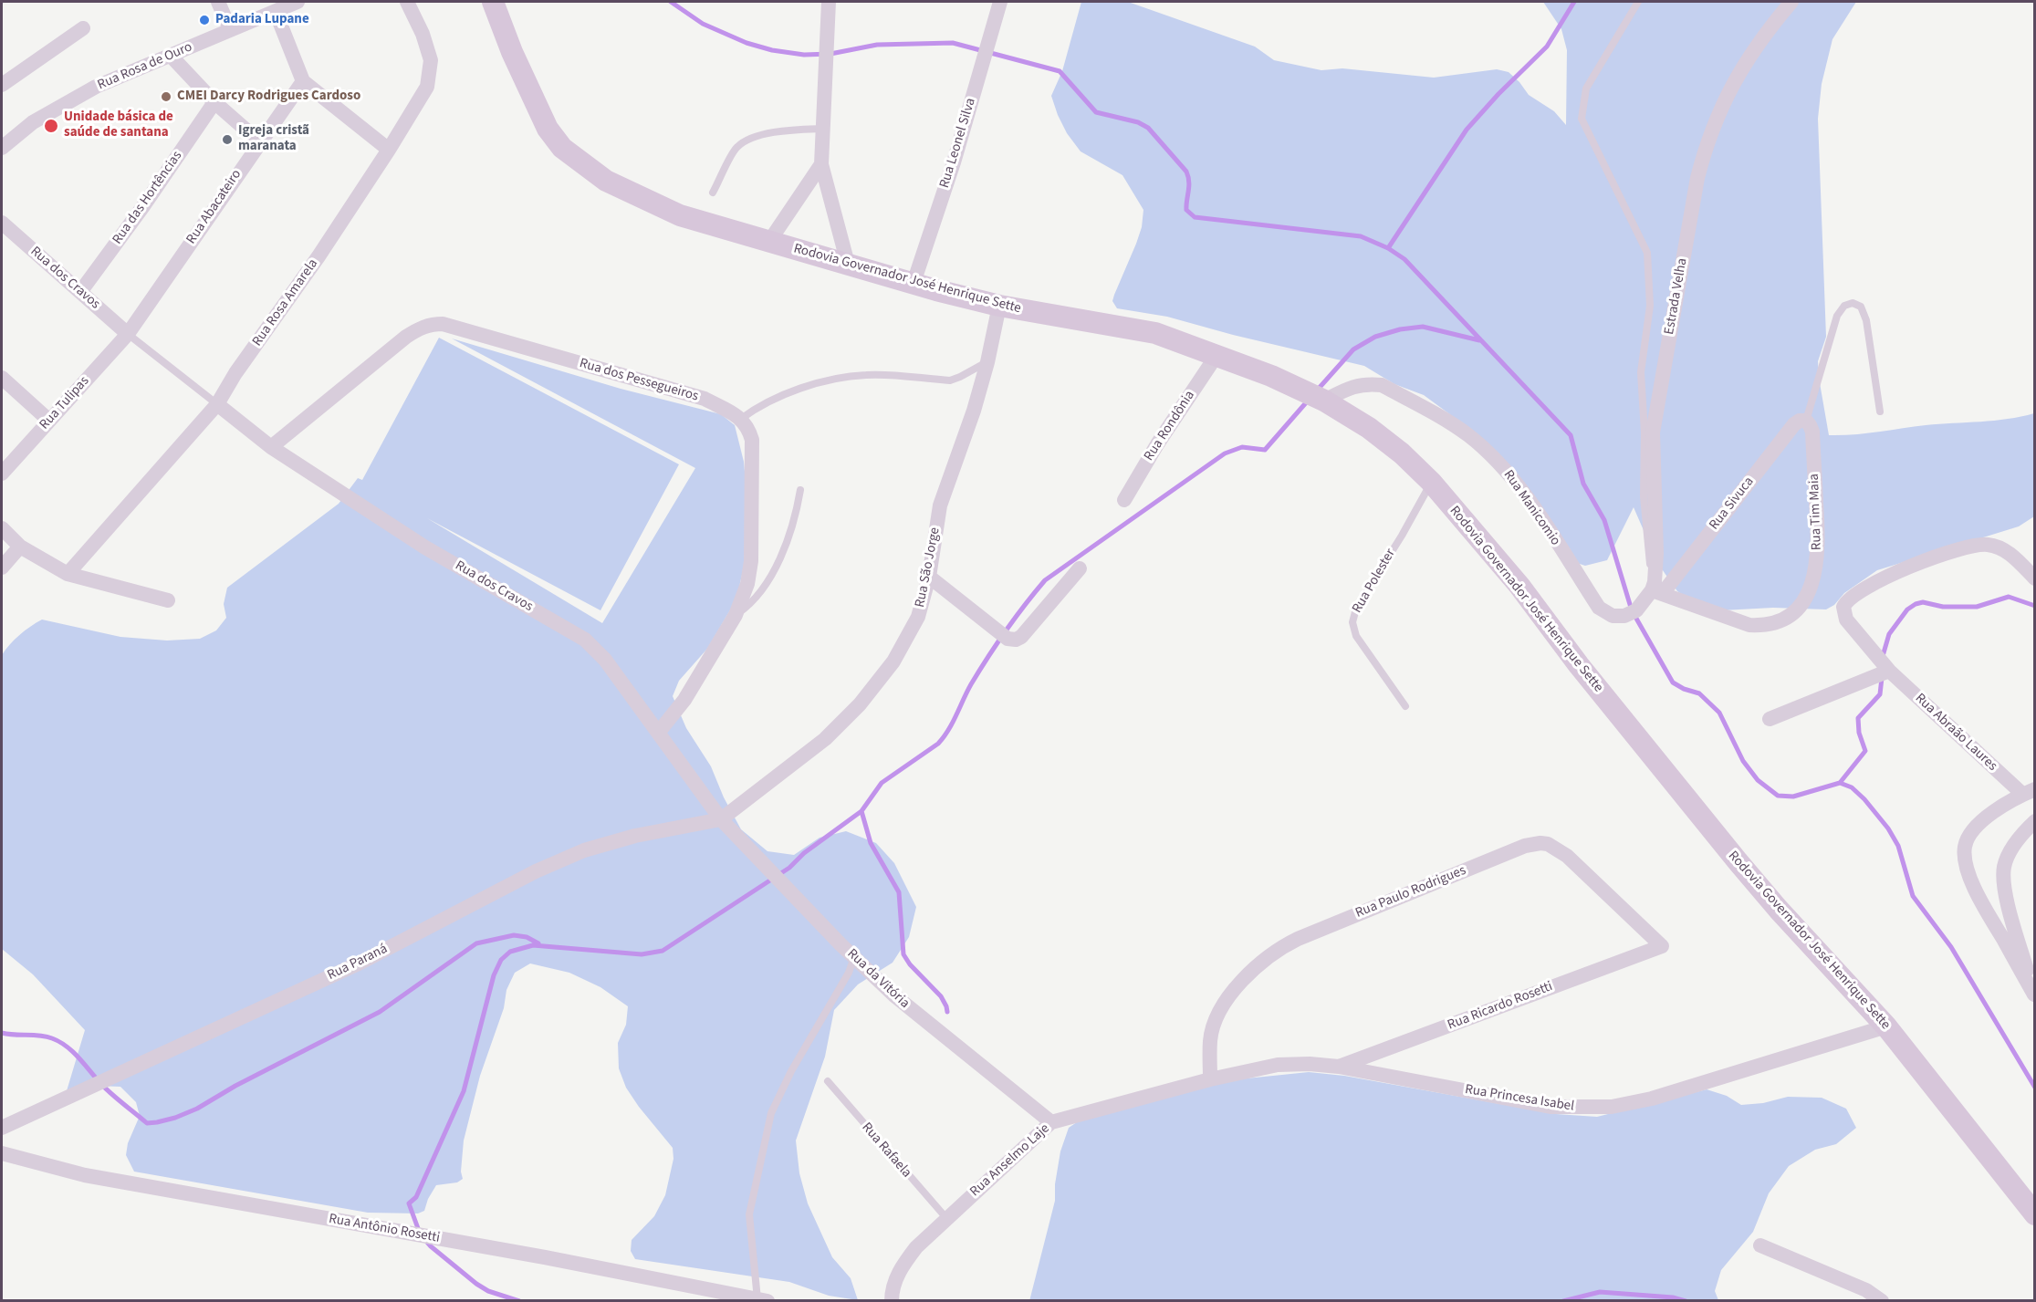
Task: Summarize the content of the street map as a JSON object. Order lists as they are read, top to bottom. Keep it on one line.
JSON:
{"streets":{"main road":["Rodovia Governador José Henrique Sette"],"street":["Rua Rosa de Ouro","Rua Leonel Silva","Rua das Hortências","Rua Abacateiro","Rua dos Cravos","Estrada Velha","Rua Rosa Amarela","Rua dos Pessegueiros","Rua Tulipas","Rua Rondônia","Rua Sivuca","Rua Manicomio","Rua Tim Maia","Rua São Jorge","Rua Abraão Laures","Rua Paulo Rodrigues","Rua Paraná","Rua da Vitória","Rua Ricardo Rosetti","Rua Princesa Isabel","Rua Anselmo Laje","Rua Antônio Rosetti"],"lane":["Rua Polester","Rua Rafaela"]},"crossings":[["Rua Leonel Silva","Rodovia Governador José Henrique Sette"],["Rua das Hortências","Rua dos Cravos"],["Rua Abacateiro","Rua dos Cravos"],["Rua Abacateiro","Rua Tulipas"],["Rua dos Cravos","Rua Rosa Amarela"],["Rua dos Cravos","Rua dos Pessegueiros"],["Rua dos Cravos","Rua Tulipas"],["Rua dos Cravos","Rua São Jorge"],["Rua dos Cravos","Rua Paraná"],["Rua dos Cravos","Rua da Vitória"],["Rodovia Governador José Henrique Sette","Rua Rondônia"],["Rodovia Governador José Henrique Sette","Rua Manicomio"],["Rodovia Governador José Henrique Sette","Rua São Jorge"],["Rodovia Governador José Henrique Sette","Rua Polester"],["Rodovia Governador José Henrique Sette","Rua Princesa Isabel"],["Estrada Velha","Rua Sivuca"],["Estrada Velha","Rua Manicomio"],["Estrada Velha","Rua Tim Maia"],["Rua Sivuca","Rua Tim Maia"],["Rua São Jorge","Rua Paraná"],["Rua São Jorge","Rua da Vitória"],["Rua Paulo Rodrigues","Rua Ricardo Rosetti"],["Rua Paulo Rodrigues","Rua Princesa Isabel"],["Rua Paulo Rodrigues","Rua Anselmo Laje"],["Rua Paraná","Rua da Vitória"],["Rua da Vitória","Rua Anselmo Laje"],["Rua Ricardo Rosetti","Rua Princesa Isabel"],["Rua Princesa Isabel","Rua Anselmo Laje"],["Rua Rafaela","Rua Anselmo Laje"]],"places":["Padaria Lupane","CMEI Darcy Rodrigues Cardoso","Unidade básica de saúde de santana","Igreja cristã maranata"]}
